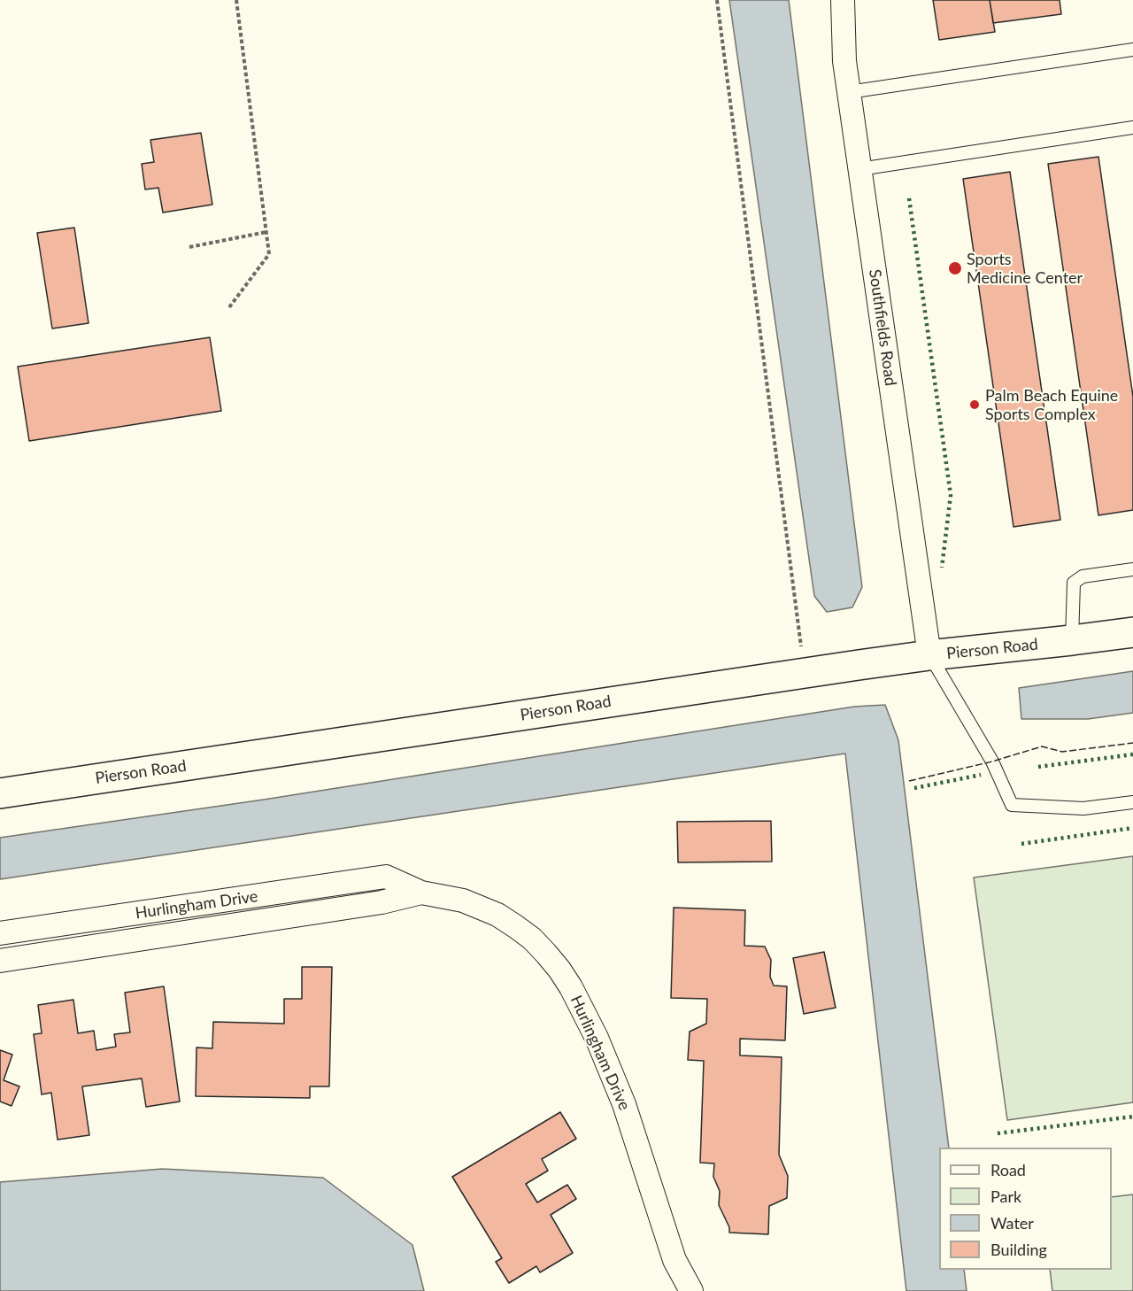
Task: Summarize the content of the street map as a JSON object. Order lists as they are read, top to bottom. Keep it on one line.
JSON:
{"streets":{"street":["Southfields Road","Pierson Road","Hurlingham Drive"]},"crossings":[["Southfields Road","Pierson Road"]],"places":["Sports Medicine Center","Palm Beach Equine Sports Complex"],"legend":["Road","Park","Water","Building"]}
